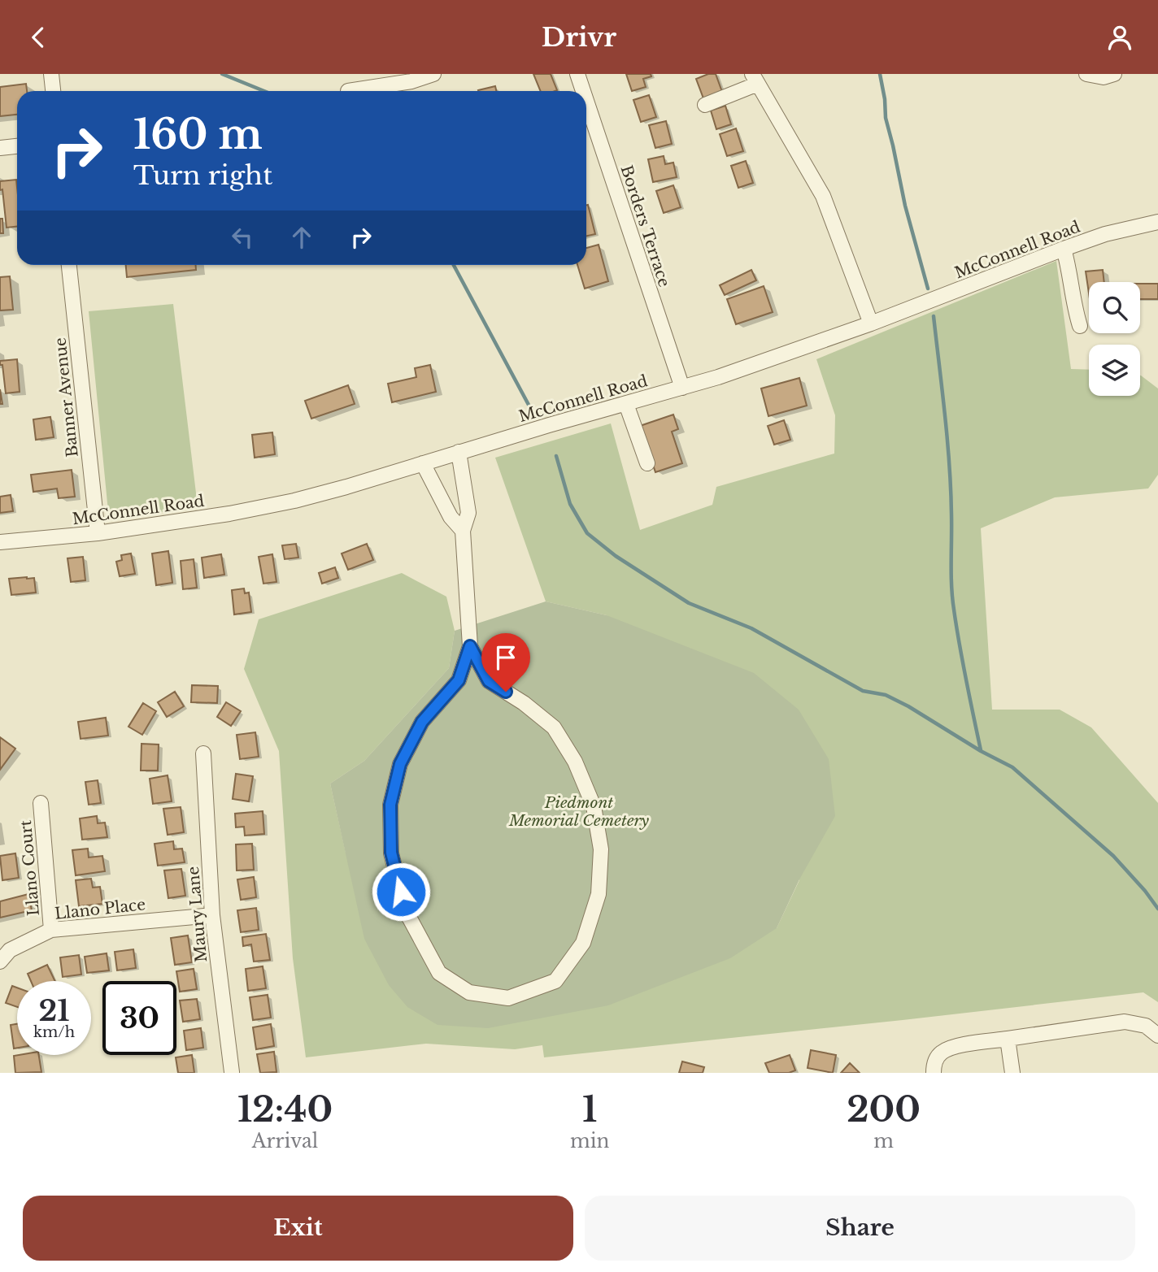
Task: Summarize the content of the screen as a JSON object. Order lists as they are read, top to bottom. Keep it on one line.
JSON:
{"streets":{"street":["Borders Terrace","McConnell Road","Banner Avenue","Llano Court","Llano Place","Maury Lane"]},"crossings":[["Borders Terrace","McConnell Road"],["McConnell Road","Banner Avenue"],["Llano Court","Llano Place"],["Llano Place","Maury Lane"]],"parks":["Piedmont Memorial Cemetery"],"page":{"header":"Drivr","turn":["160 m","Turn right"],"speed":"21 km/h","limit":"30","eta":["12:40","Arrival","1","min","200","m"],"buttons":["Exit","Share"]}}
